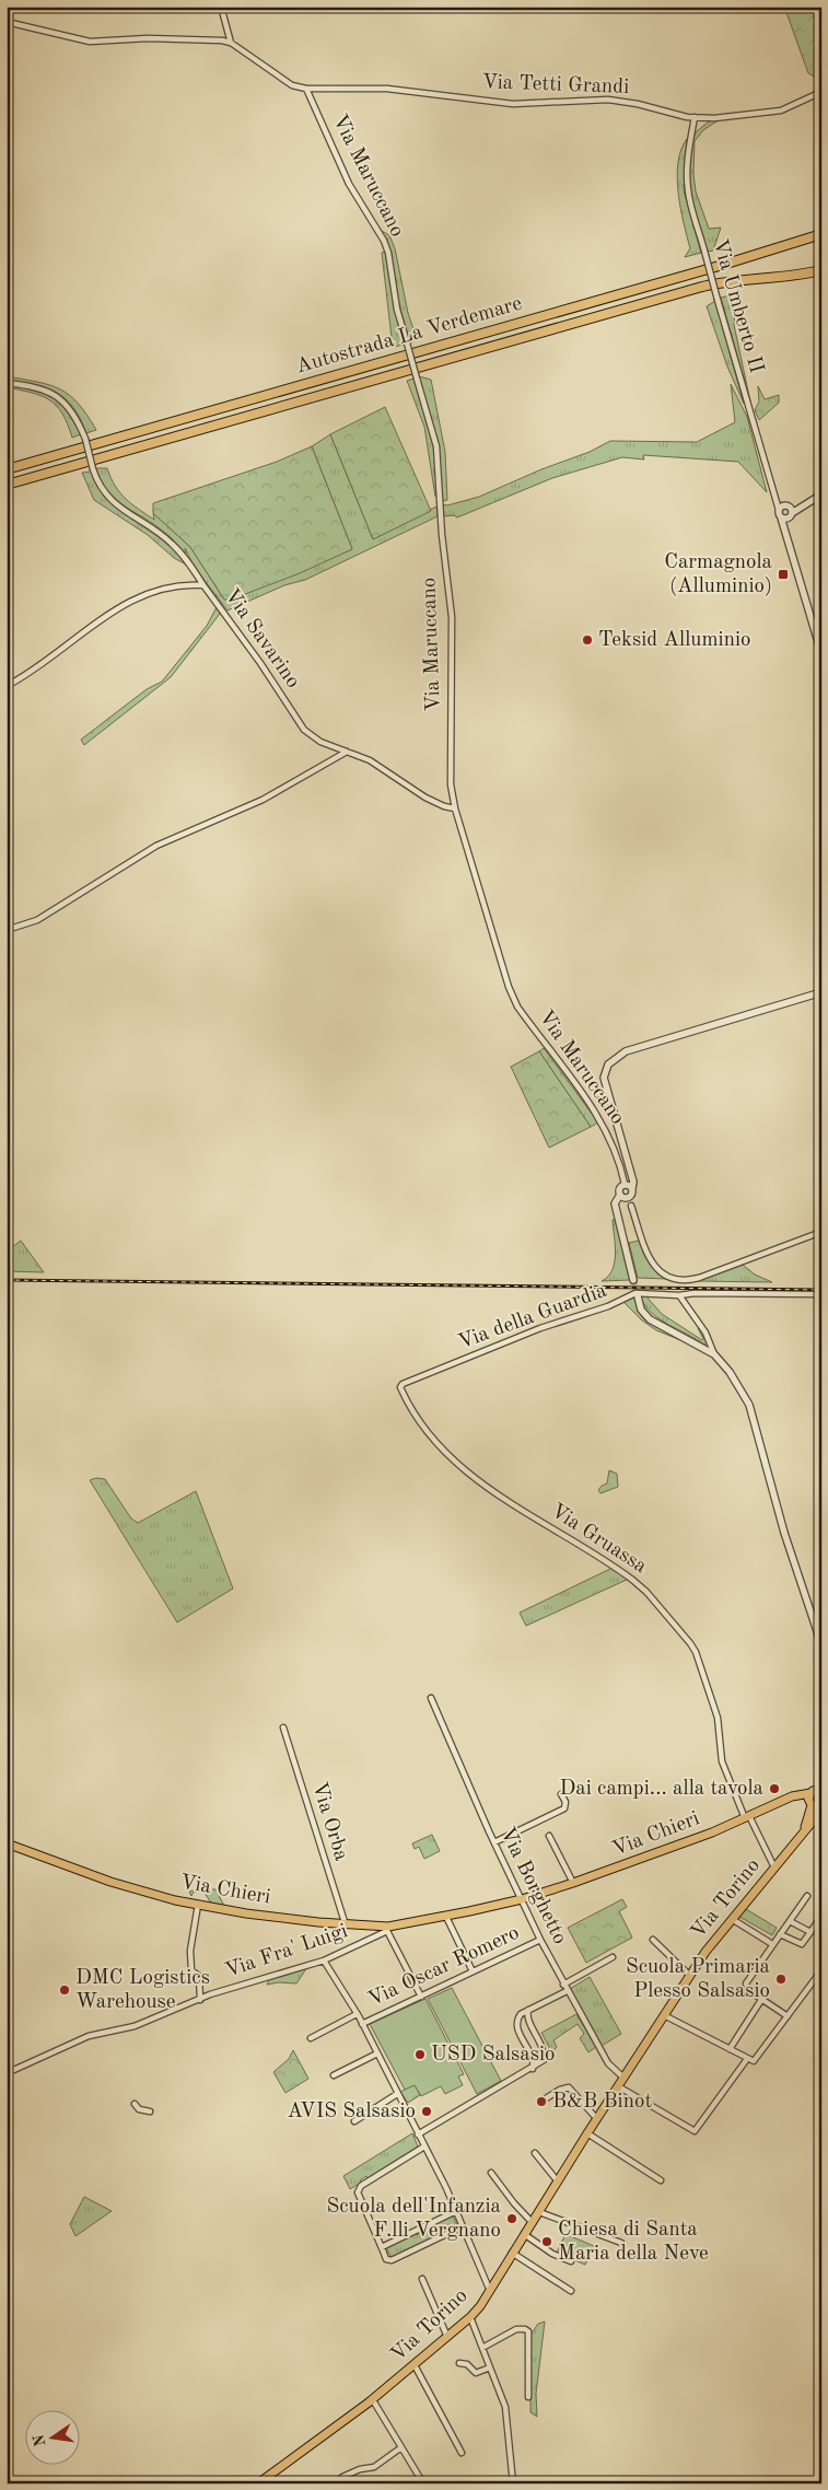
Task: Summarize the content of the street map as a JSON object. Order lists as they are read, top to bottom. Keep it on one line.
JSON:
{"streets":{"highway":["Autostrada La Verdemare"],"main road":["Via Chieri","Via Torino"],"street":["Via Tetti Grandi","Via Maruccano","Via Umberto II","Via Savarino","Via della Guardia","Via Gruassa","Via Orba","Via Borghetto","Via Fra' Luigi","Via Oscar Romero"]},"crossings":[["Via Tetti Grandi","Via Maruccano"],["Via Tetti Grandi","Via Umberto II"],["Via Maruccano","Via Savarino"],["Via della Guardia","Via Gruassa"],["Via Gruassa","Via Chieri"],["Via Gruassa","Via Torino"],["Via Orba","Via Chieri"],["Via Chieri","Via Borghetto"],["Via Chieri","Via Torino"],["Via Chieri","Via Fra' Luigi"],["Via Borghetto","Via Torino"],["Via Borghetto","Via Oscar Romero"]],"places":{"transit":["Carmagnola (Alluminio)"],"other":["Teksid Alluminio","Dai campi... alla tavola","Scuola Primaria Plesso Salsasio","DMC Logistics Warehouse","USD Salsasio","B&B Binot","AVIS Salsasio","Scuola dell'Infanzia F.lli Vergnano","Chiesa di Santa Maria della Neve"]},"north":"left"}
